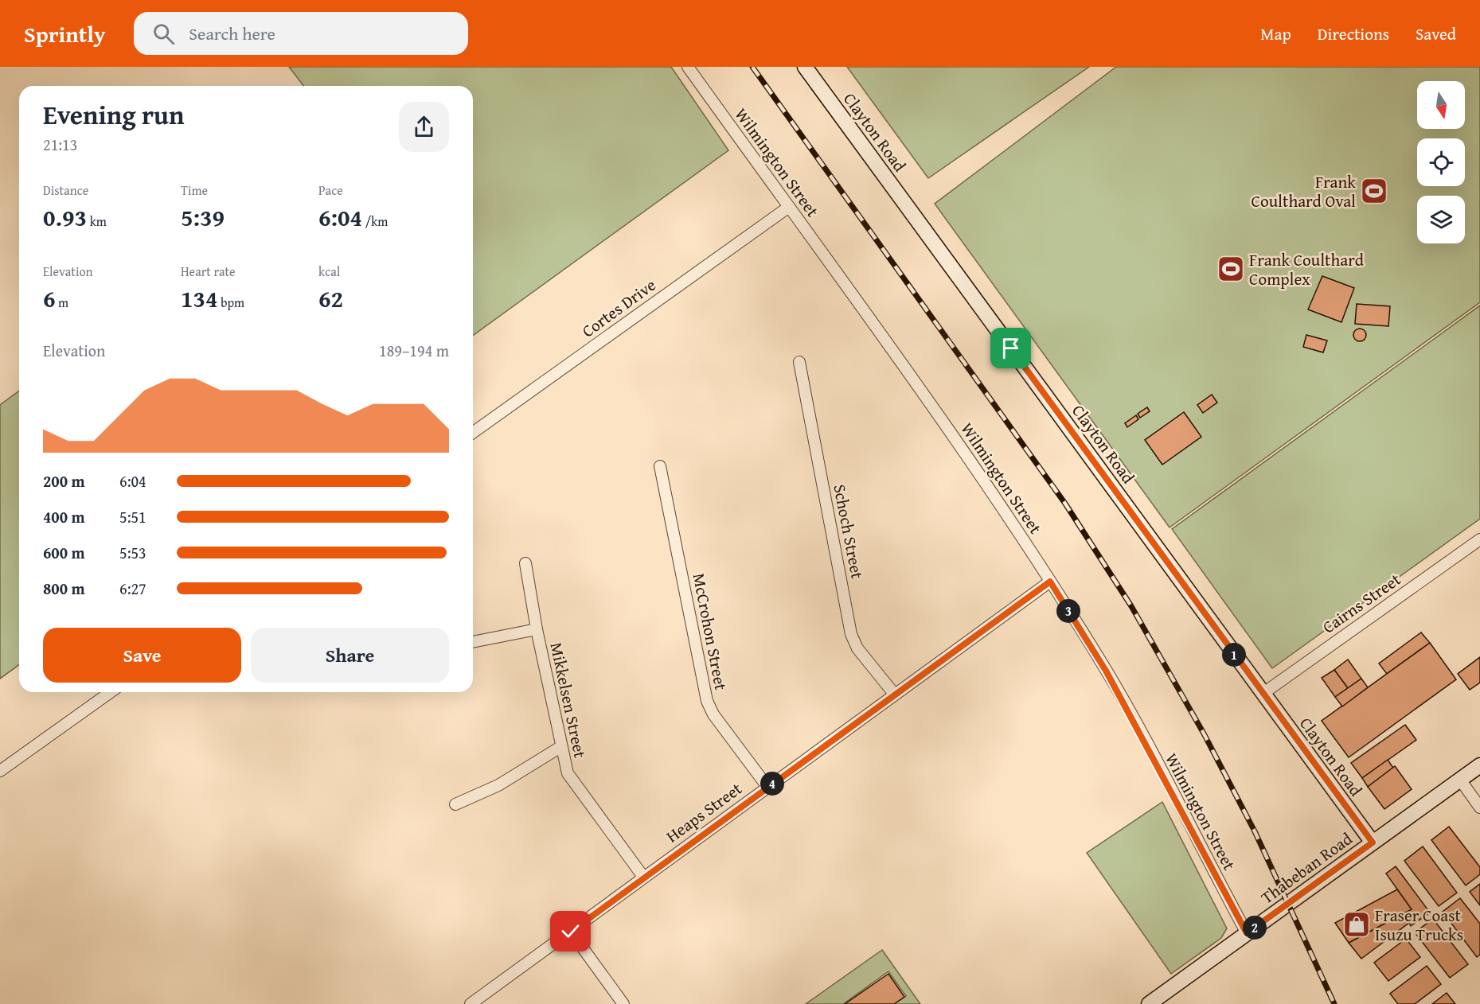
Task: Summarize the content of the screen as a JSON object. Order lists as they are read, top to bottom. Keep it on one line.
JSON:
{"streets":{"street":["Clayton Road","Wilmington Street","Cortes Drive","Schoch Street","Cairns Street","McCrohon Street","Mikkelsen Street","Heaps Street","Thabeban Road"]},"crossings":[["Clayton Road","Cairns Street"],["Clayton Road","Thabeban Road"],["Wilmington Street","Cortes Drive"],["Wilmington Street","Heaps Street"],["Wilmington Street","Thabeban Road"],["Schoch Street","Heaps Street"],["McCrohon Street","Heaps Street"],["Mikkelsen Street","Heaps Street"]],"places":{"sports":["Frank Coulthard Oval","Frank Coulthard Complex"],"shop":["Fraser Coast Isuzu Trucks"]},"north":"bottom","page":{"header":"Sprintly","search":"Search here","nav":["Map","Directions","Saved"],"heading":["Evening run","21:13"],"stats":[["Distance","0.93 km"],["Time","5:39"],["Pace","6:04 /km"],["Elevation","6 m"],["Heart rate","134 bpm"],["kcal","62"]],"chart":["Elevation","189–194 m"],"list":[{"name":"200 m","note":"6:04"},{"name":"400 m","note":"5:51"},{"name":"600 m","note":"5:53"},{"name":"800 m","note":"6:27"}],"pins":["3","1","4","2"],"buttons":["Save","Share"]}}
